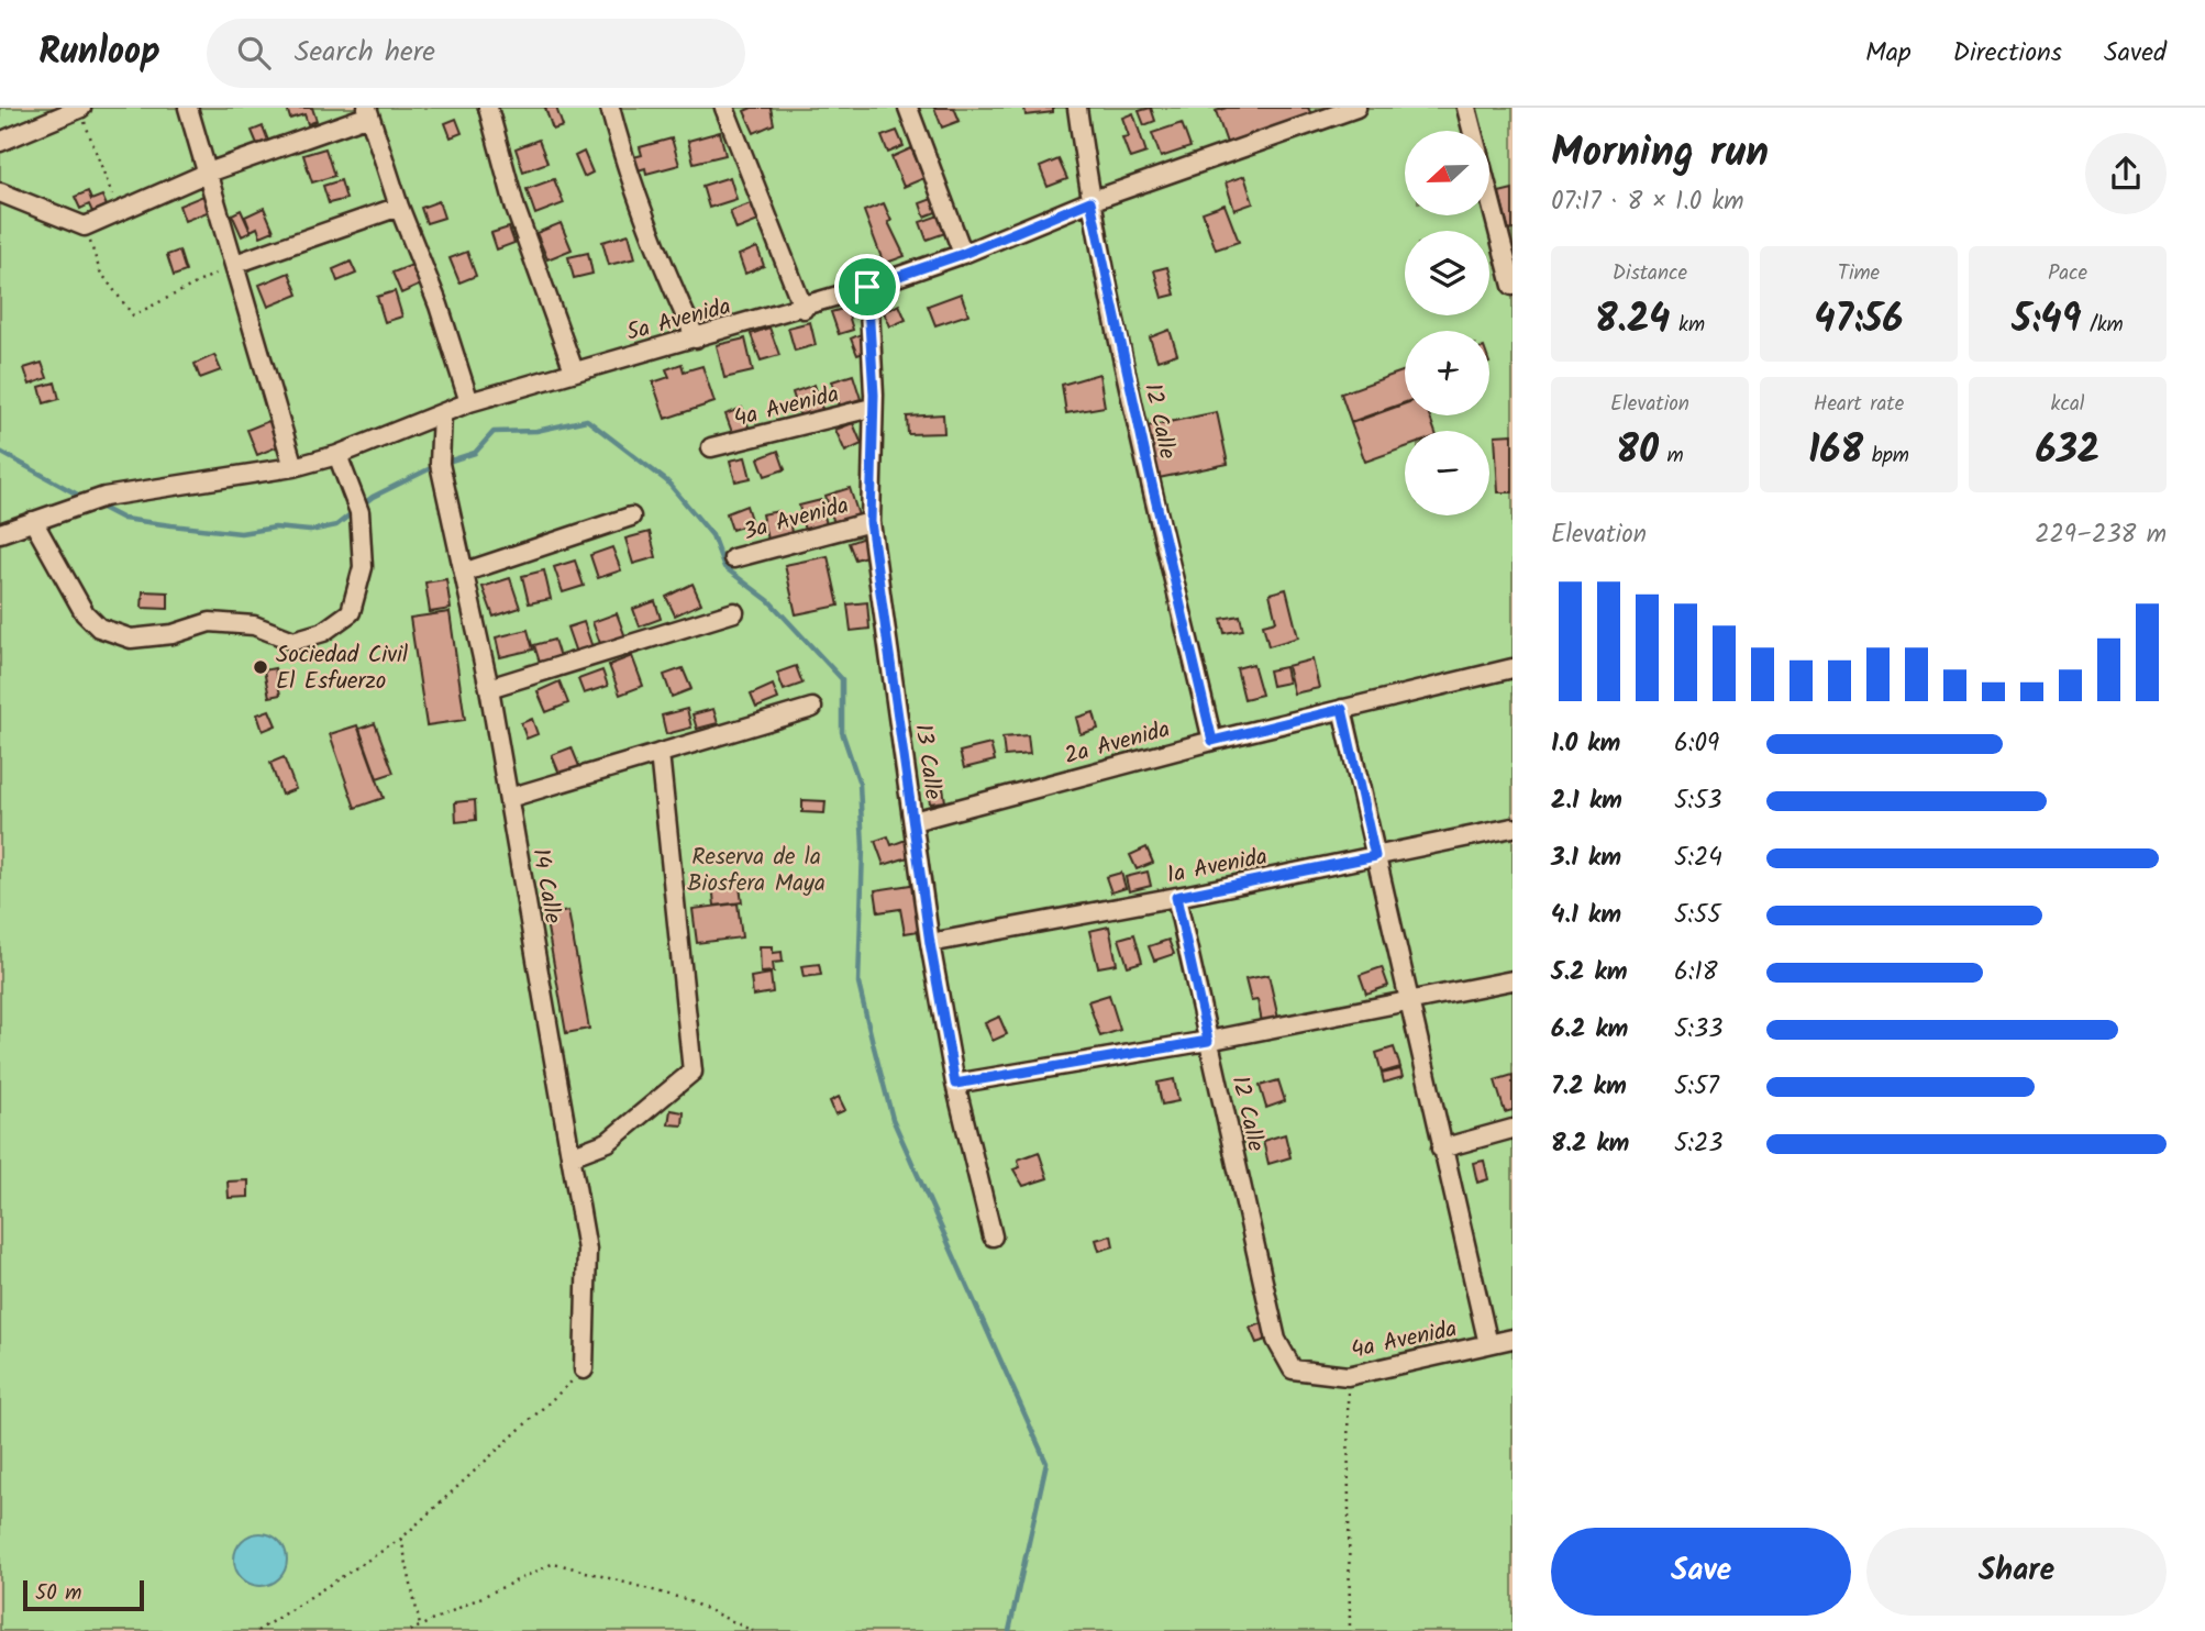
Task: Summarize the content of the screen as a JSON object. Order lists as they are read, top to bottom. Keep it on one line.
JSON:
{"streets":{"street":["5a Avenida","4a Avenida","12 Calle","3a Avenida","2a Avenida","13 Calle","1a Avenida","14 Calle"]},"crossings":[["5a Avenida","12 Calle"],["5a Avenida","13 Calle"],["5a Avenida","14 Calle"],["4a Avenida","12 Calle"],["4a Avenida","13 Calle"],["12 Calle","2a Avenida"],["12 Calle","1a Avenida"],["3a Avenida","13 Calle"],["2a Avenida","13 Calle"],["13 Calle","1a Avenida"]],"parks":["Reserva de la Biosfera Maya"],"places":["Sociedad Civil El Esfuerzo"],"scale_bar":"50 m","north":"left","page":{"header":"Runloop","search":"Search here","nav":["Map","Directions","Saved"],"heading":["Morning run","07:17 · 8 × 1.0 km"],"map_buttons":["+","−"],"stats":[["Distance","8.24 km"],["Time","47:56"],["Pace","5:49 /km"],["Elevation","80 m"],["Heart rate","168 bpm"],["kcal","632"]],"chart":["Elevation","229–238 m"],"list":[{"name":"1.0 km","note":"6:09"},{"name":"2.1 km","note":"5:53"},{"name":"3.1 km","note":"5:24"},{"name":"4.1 km","note":"5:55"},{"name":"5.2 km","note":"6:18"},{"name":"6.2 km","note":"5:33"},{"name":"7.2 km","note":"5:57"},{"name":"8.2 km","note":"5:23"}],"buttons":["Save","Share"],"scale":"50 m"}}
